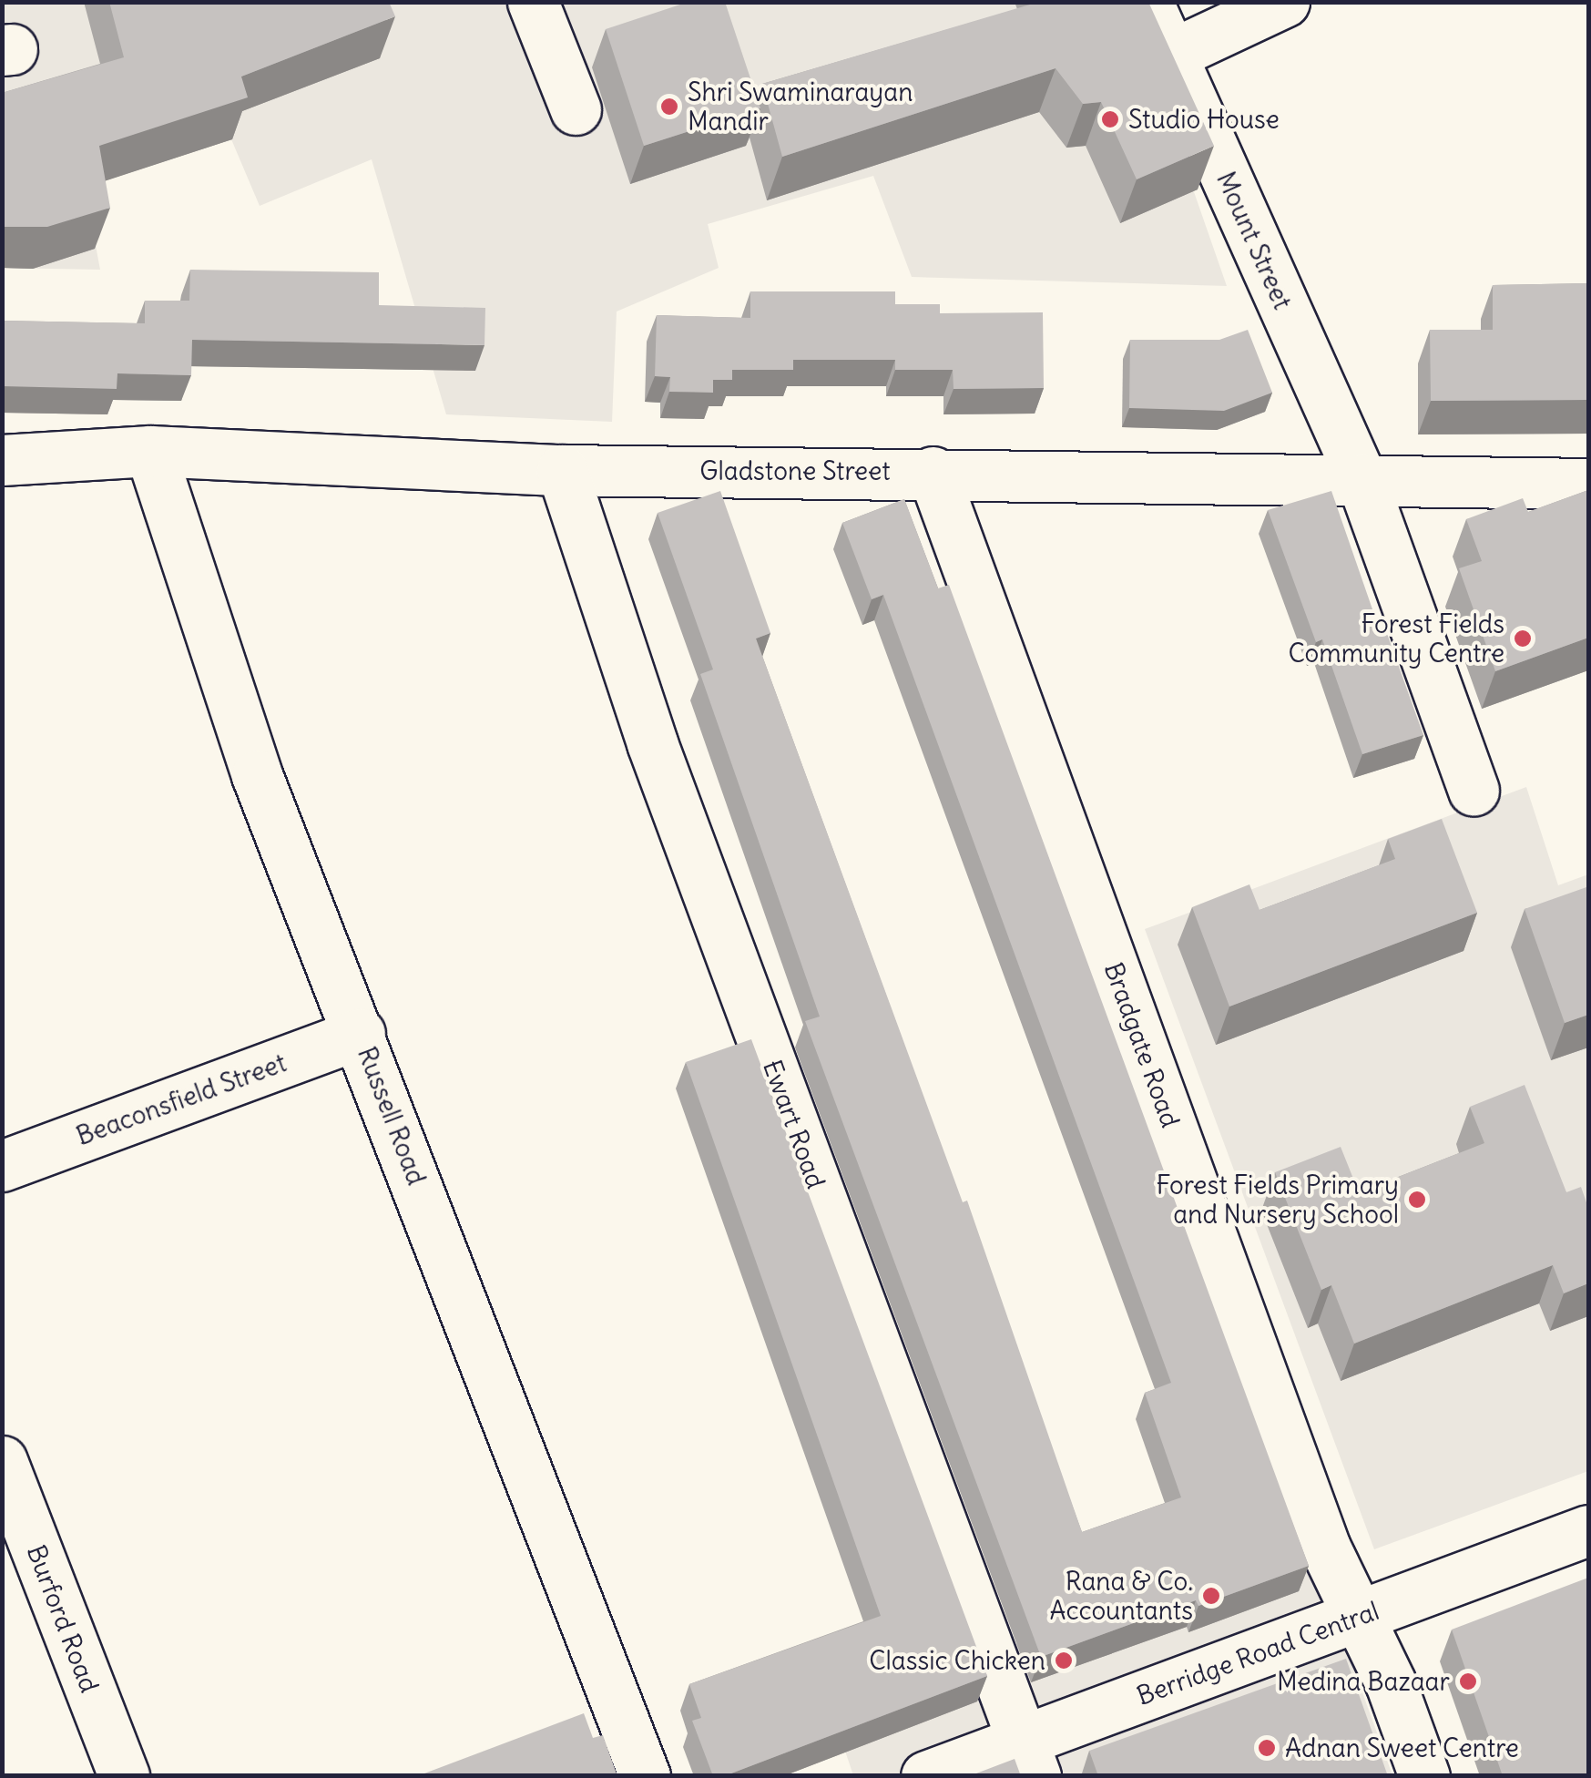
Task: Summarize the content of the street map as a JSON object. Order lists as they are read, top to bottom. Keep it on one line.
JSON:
{"streets":{"street":["Mount Street","Gladstone Street","Bradgate Road","Beaconsfield Street","Russell Road","Ewart Road","Burford Road","Berridge Road Central"]},"crossings":[["Mount Street","Gladstone Street"],["Gladstone Street","Bradgate Road"],["Gladstone Street","Russell Road"],["Gladstone Street","Ewart Road"],["Bradgate Road","Berridge Road Central"],["Beaconsfield Street","Russell Road"],["Ewart Road","Berridge Road Central"]],"places":["Shri Swaminarayan Mandir","Studio House","Forest Fields Community Centre","Forest Fields Primary and Nursery School","Rana & Co. Accountants","Classic Chicken","Medina Bazaar","Adnan Sweet Centre"]}
